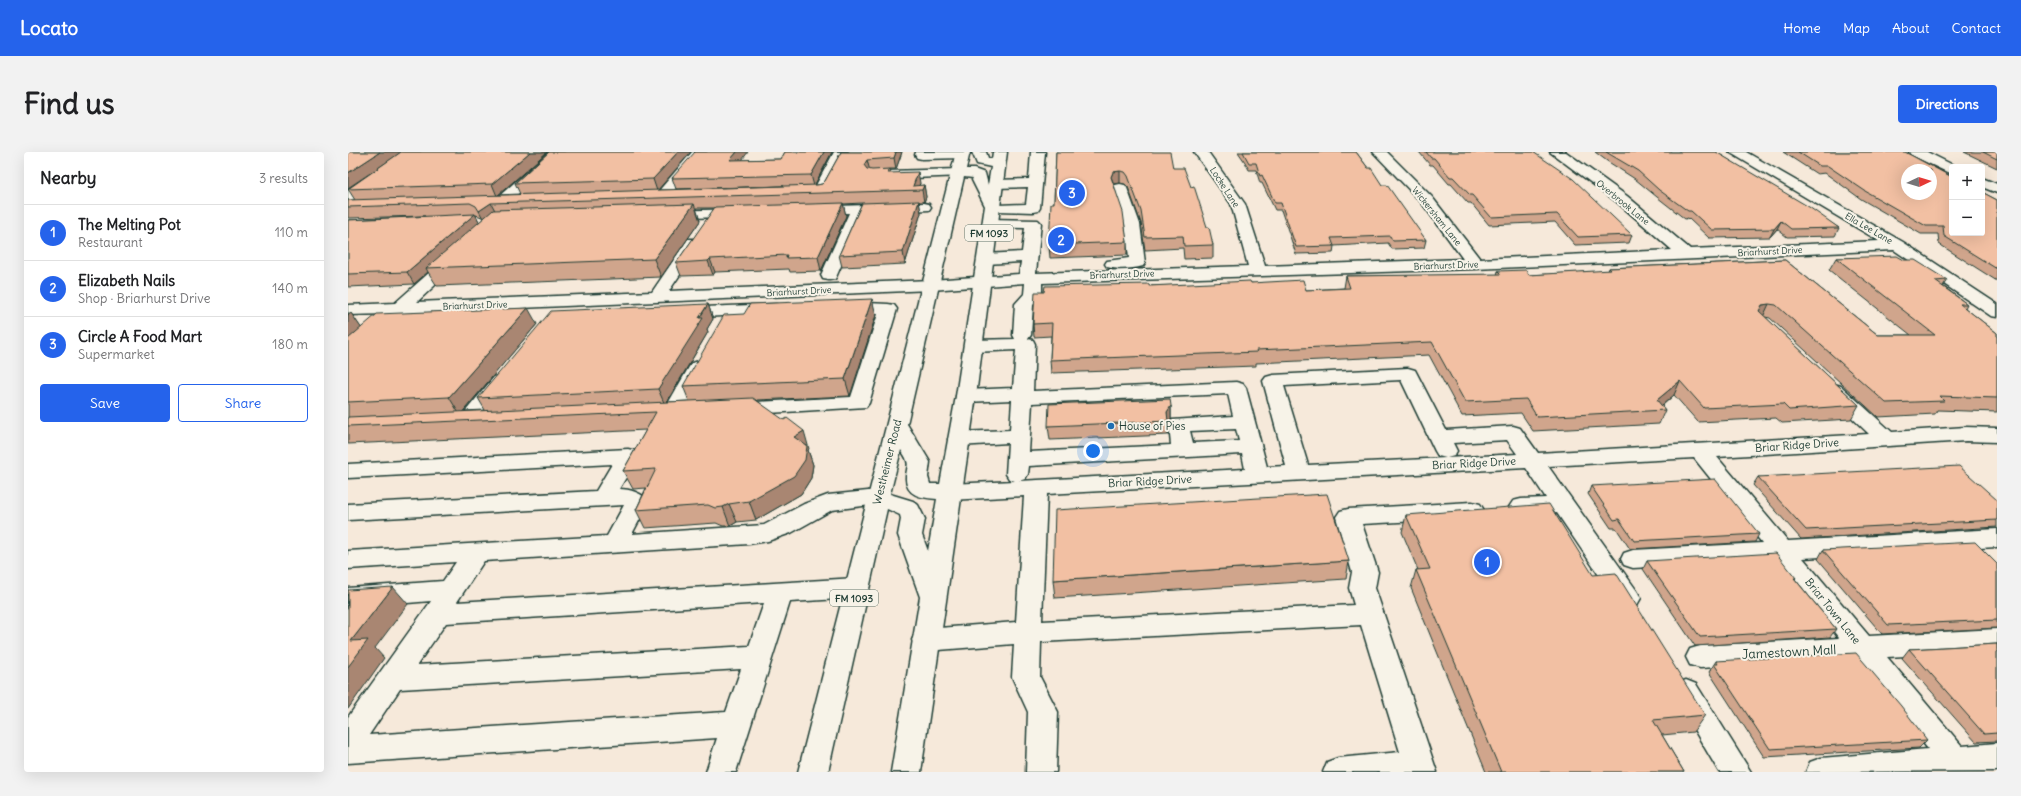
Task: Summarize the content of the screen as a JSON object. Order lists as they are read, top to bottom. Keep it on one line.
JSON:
{"streets":{"street":["Locke Lane","Overbrook Lane","Wickersham Lane","Ella Lee Lane","FM 1093","Briarhurst Drive","Briar Ridge Drive","Westheimer Road","Briar Town Lane","Jamestown Mall"]},"crossings":[["Locke Lane","Briarhurst Drive"],["Overbrook Lane","Briarhurst Drive"],["Wickersham Lane","Briarhurst Drive"],["Ella Lee Lane","Briarhurst Drive"],["FM 1093","Briarhurst Drive"],["FM 1093","Briar Ridge Drive"],["Briarhurst Drive","Westheimer Road"],["Briar Ridge Drive","Westheimer Road"],["Briar Ridge Drive","Briar Town Lane"],["Briar Town Lane","Jamestown Mall"]],"places":["House of Pies"],"north":"right","page":{"header":"Locato","nav":["Home","Map","About","Contact"],"buttons":["Directions",["Save","Share"]],"title":"Find us","heading":["Nearby","3 results"],"map_buttons":["+","−"],"pins":["3","2","1"],"list":[{"mark":"1","name":"The Melting Pot","note":"Restaurant","value":"110 m"},{"mark":"2","name":"Elizabeth Nails","note":"Shop · Briarhurst Drive","value":"140 m"},{"mark":"3","name":"Circle A Food Mart","note":"Supermarket","value":"180 m"}]}}
